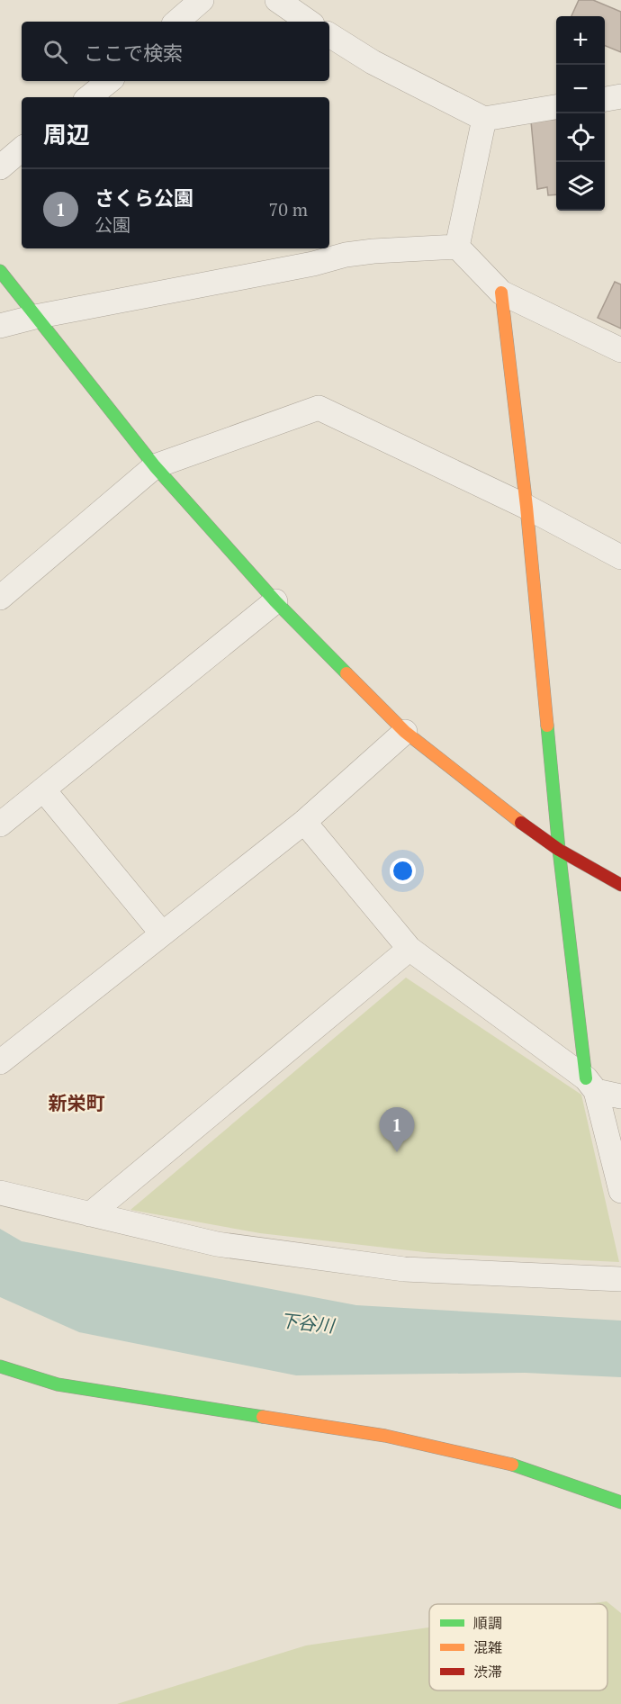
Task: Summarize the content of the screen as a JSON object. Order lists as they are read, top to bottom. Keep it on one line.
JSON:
{"districts":["新栄町"],"water":["下谷川"],"legend":["順調","混雑","渋滞"],"page":{"map_buttons":["+","−"],"search":"ここで検索","heading":"周辺","list":[{"mark":"1","name":"さくら公園","note":"公園","value":"70 m"}],"pins":"1"}}
